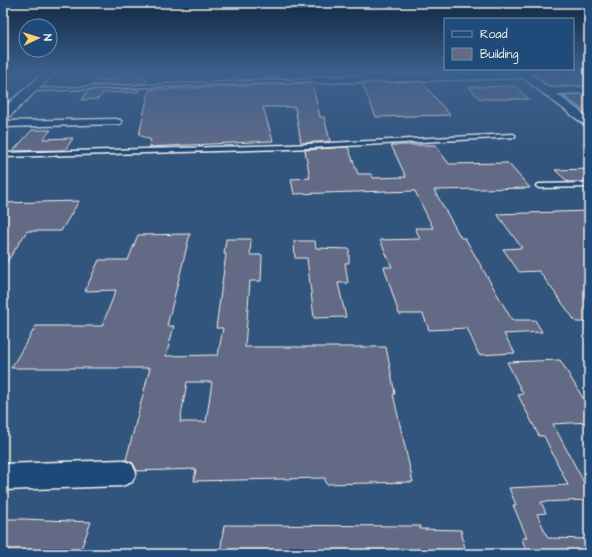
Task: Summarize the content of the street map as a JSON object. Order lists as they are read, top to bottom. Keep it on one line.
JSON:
{"legend":["Road","Building"],"north":"right"}
